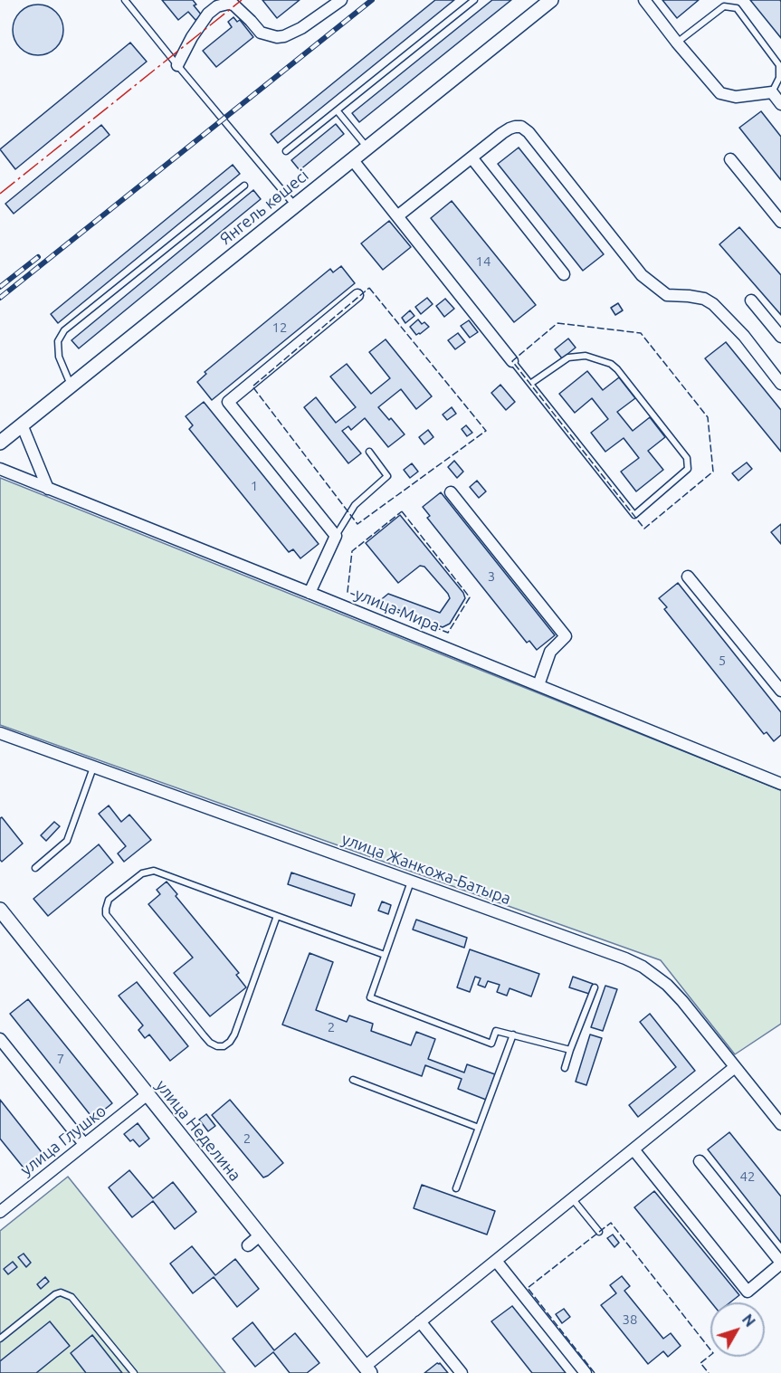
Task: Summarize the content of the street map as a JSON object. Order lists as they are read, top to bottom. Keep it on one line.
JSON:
{"streets":{"street":["Янгель көшесі","улица Мира","улица Жанкожа-Батыра","улица Неделина","улица Глушко"]},"crossings":[["улица Неделина","улица Глушко"]],"house_numbers":["14","12","1","3","5","2","7","2","42","38"],"north":"top right"}
